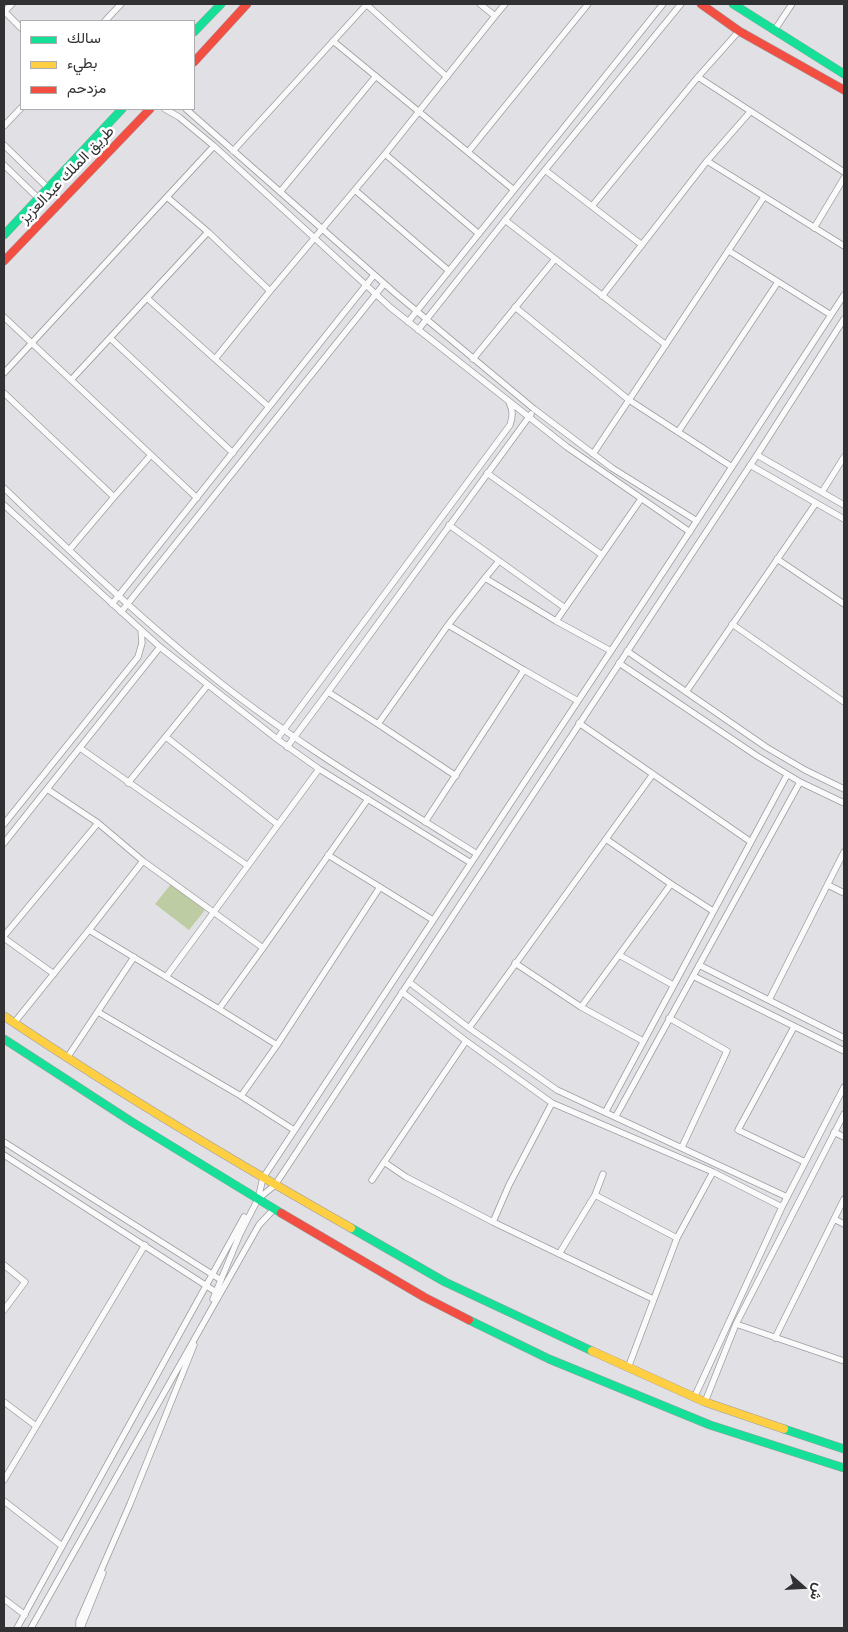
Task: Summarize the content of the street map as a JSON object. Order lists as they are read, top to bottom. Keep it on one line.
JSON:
{"streets":{"main road":["طريق الملك عبدالعزيز"]},"legend":["سالك","بطيء","مزدحم"],"north":"right"}
